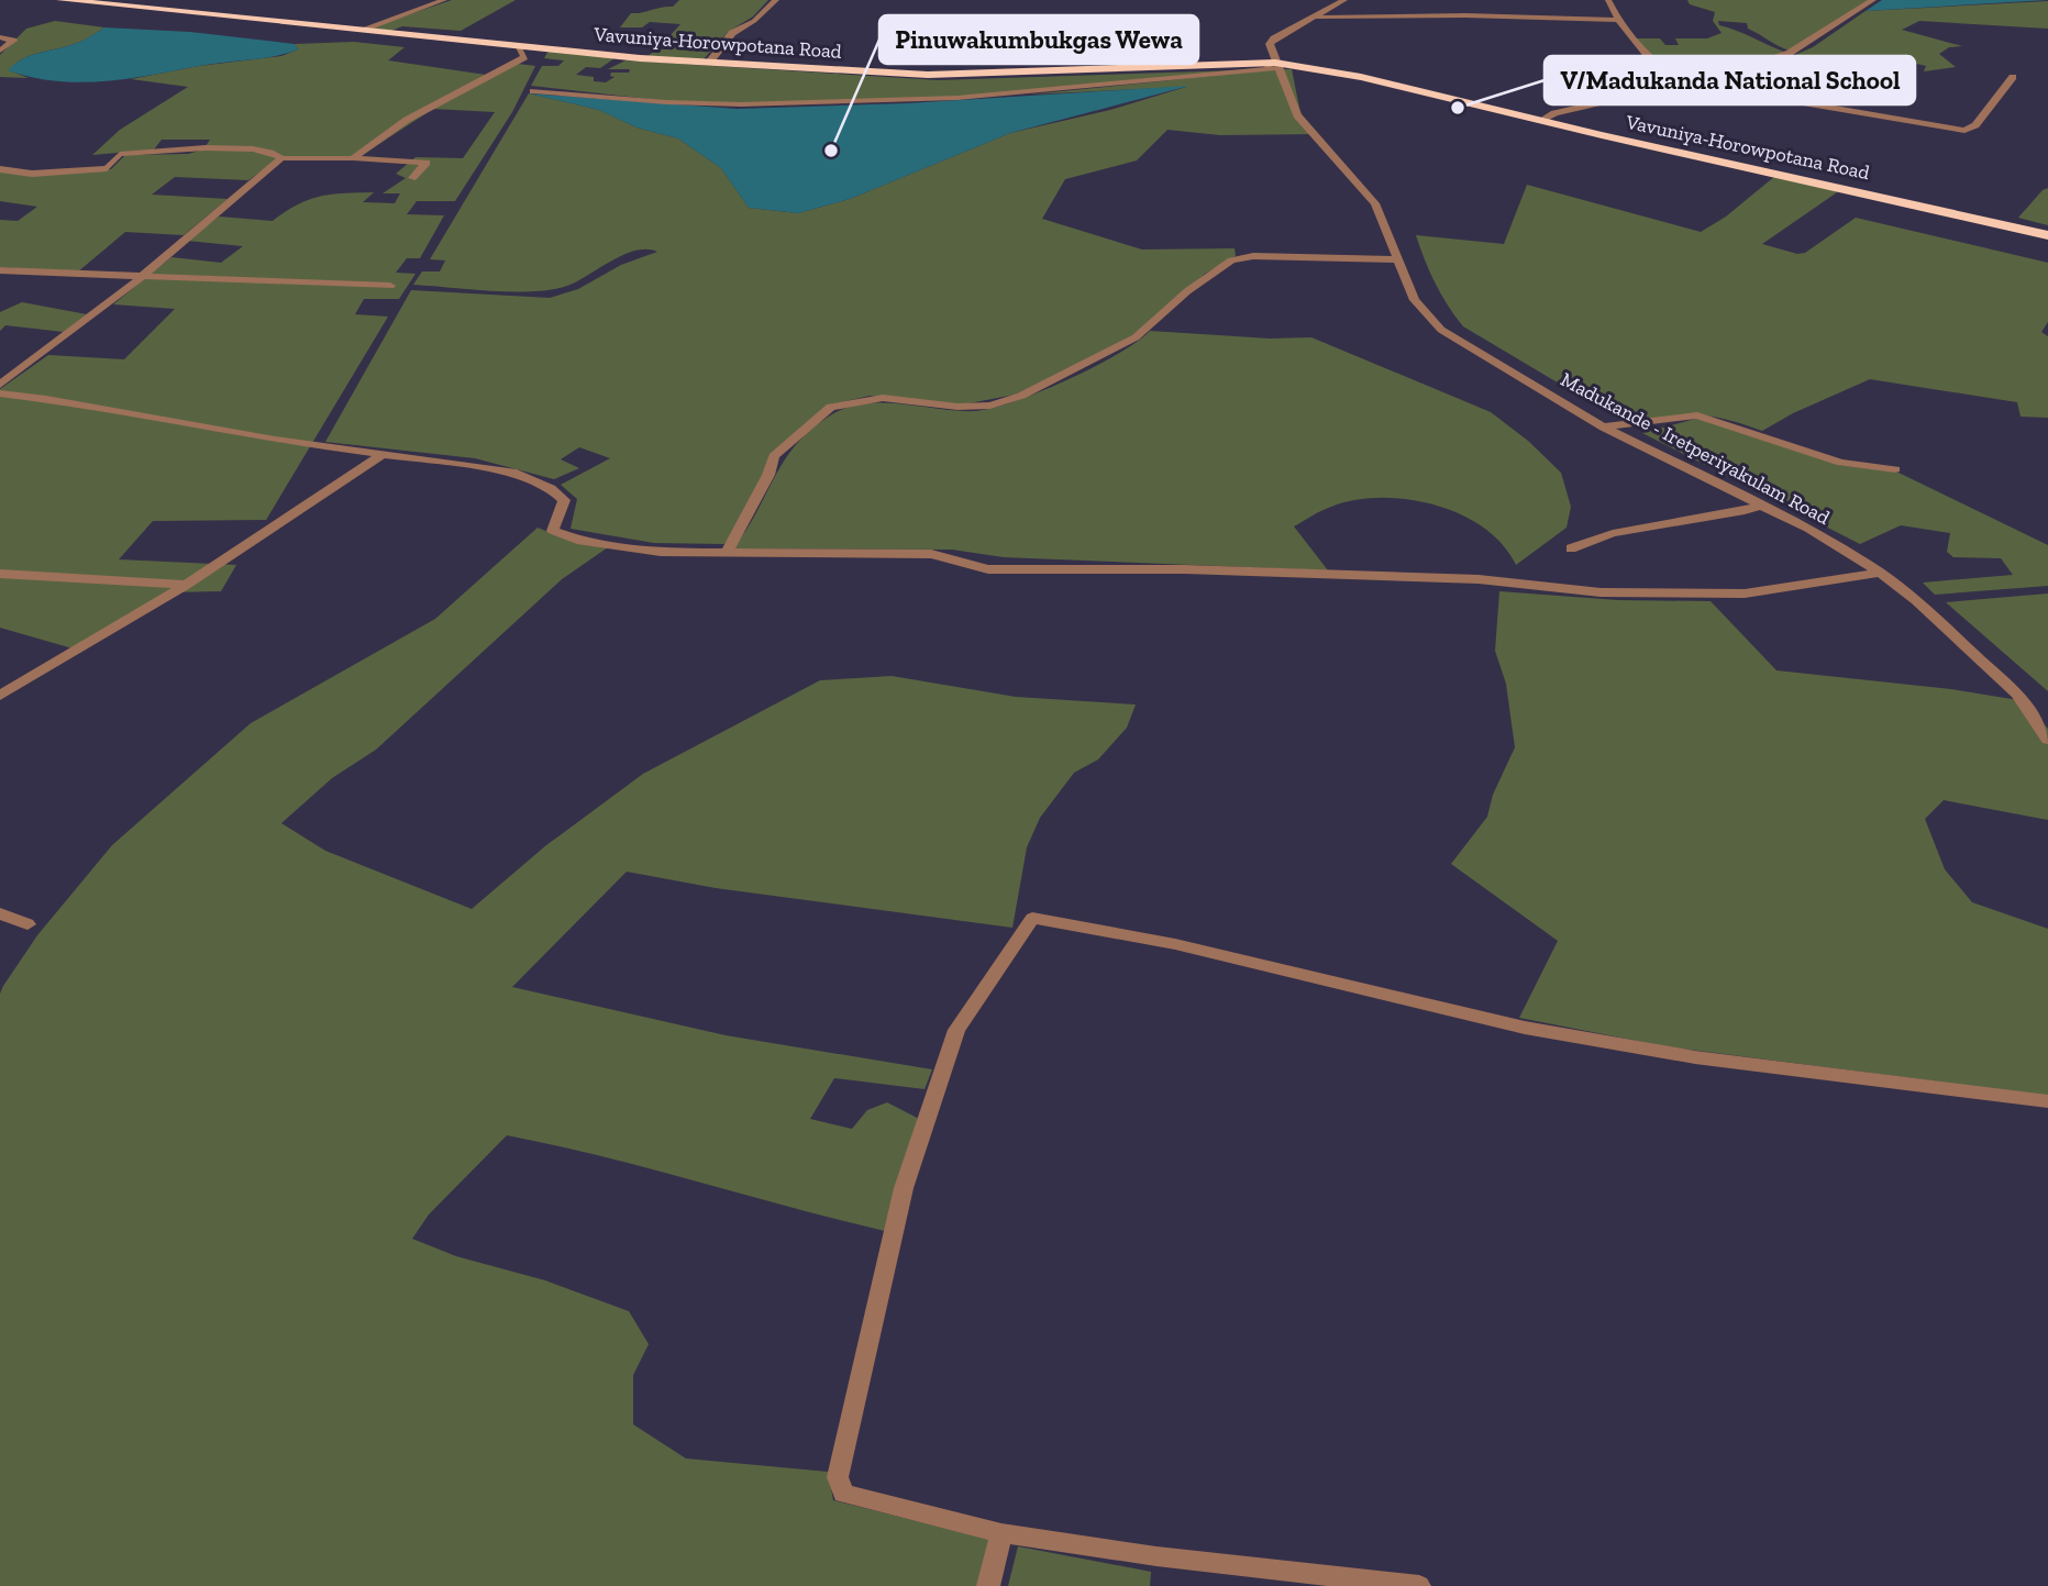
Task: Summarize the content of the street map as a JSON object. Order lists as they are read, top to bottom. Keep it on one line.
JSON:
{"streets":{"highway":["Vavuniya-Horowpotana Road"],"street":["Madukande - Iretperiyakulam Road"]},"crossings":[["Vavuniya-Horowpotana Road","Madukande - Iretperiyakulam Road"]],"places":["V/Madukanda National School","Pinuwakumbukgas Wewa"]}
